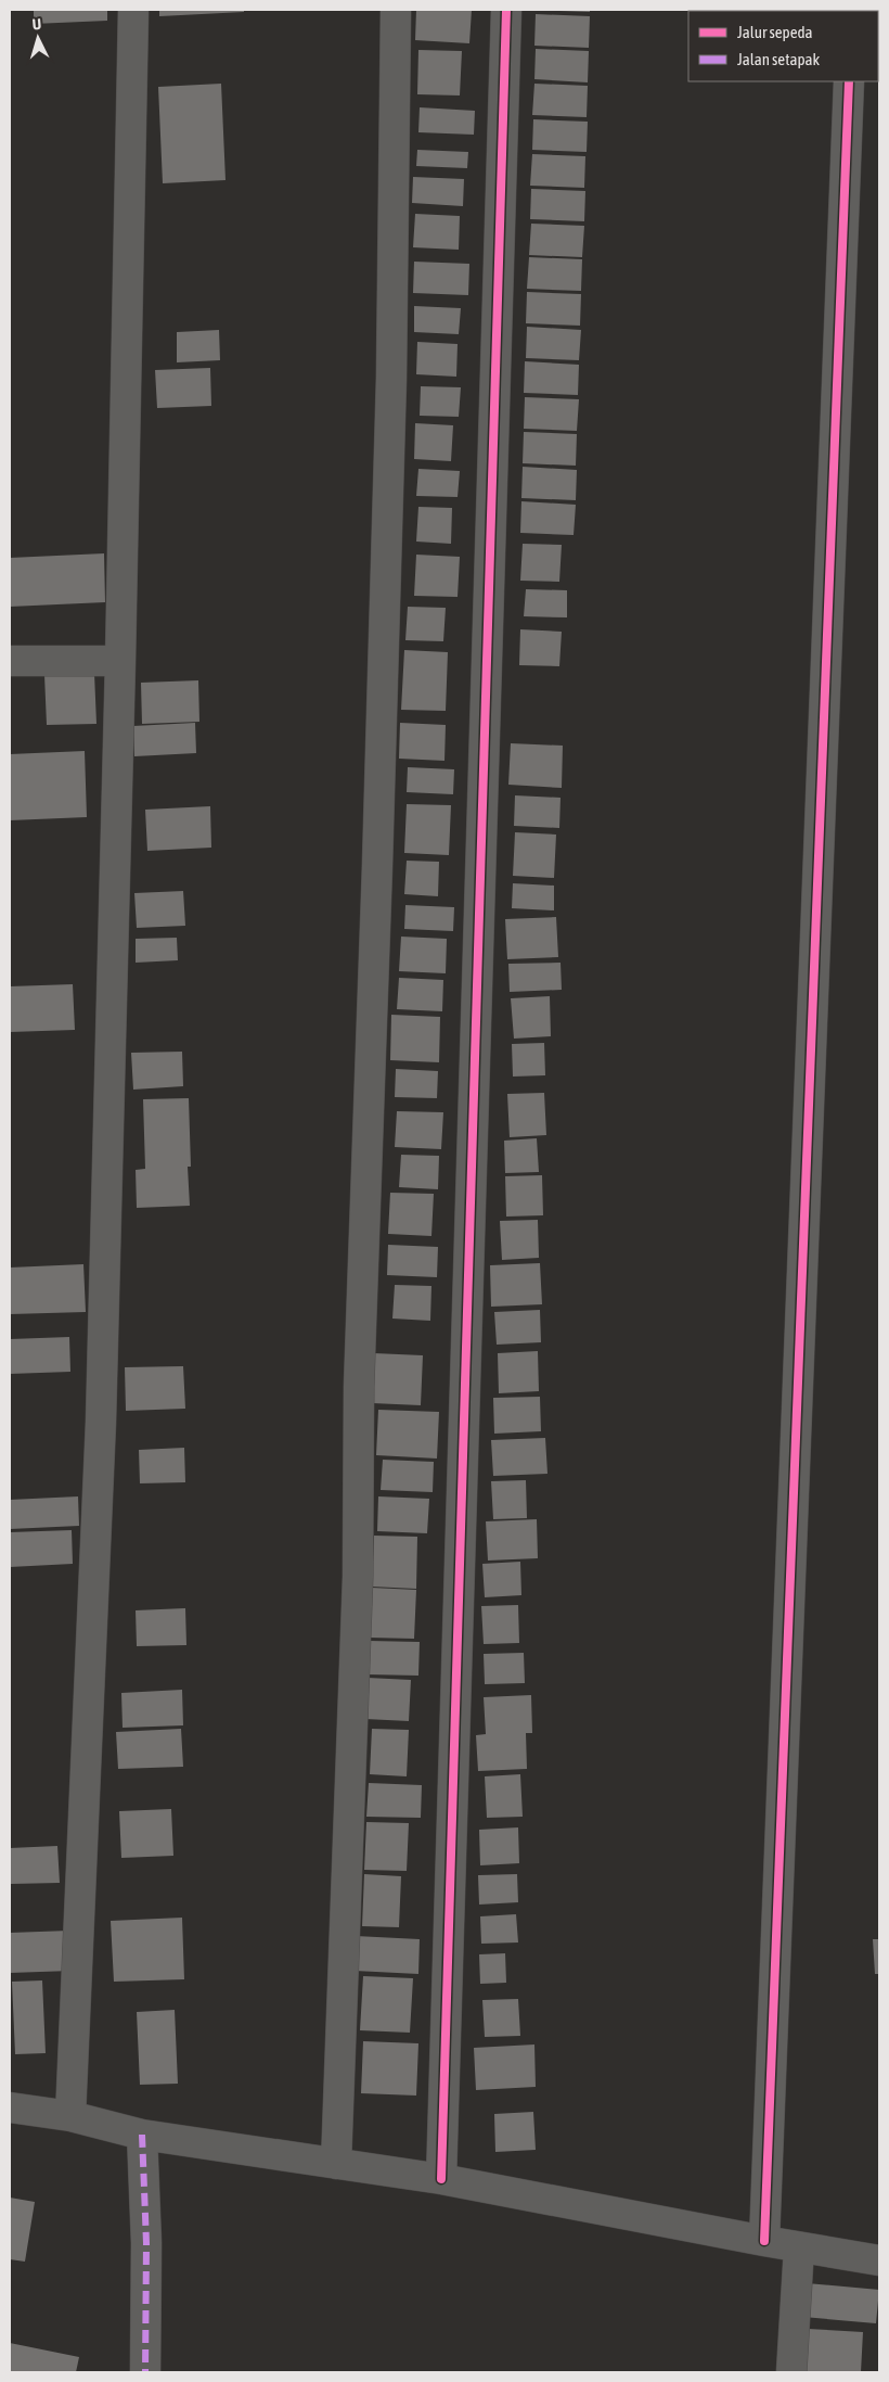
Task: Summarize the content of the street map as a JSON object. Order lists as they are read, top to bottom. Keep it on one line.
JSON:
{"legend":["Jalur sepeda","Jalan setapak"],"north":"top"}
